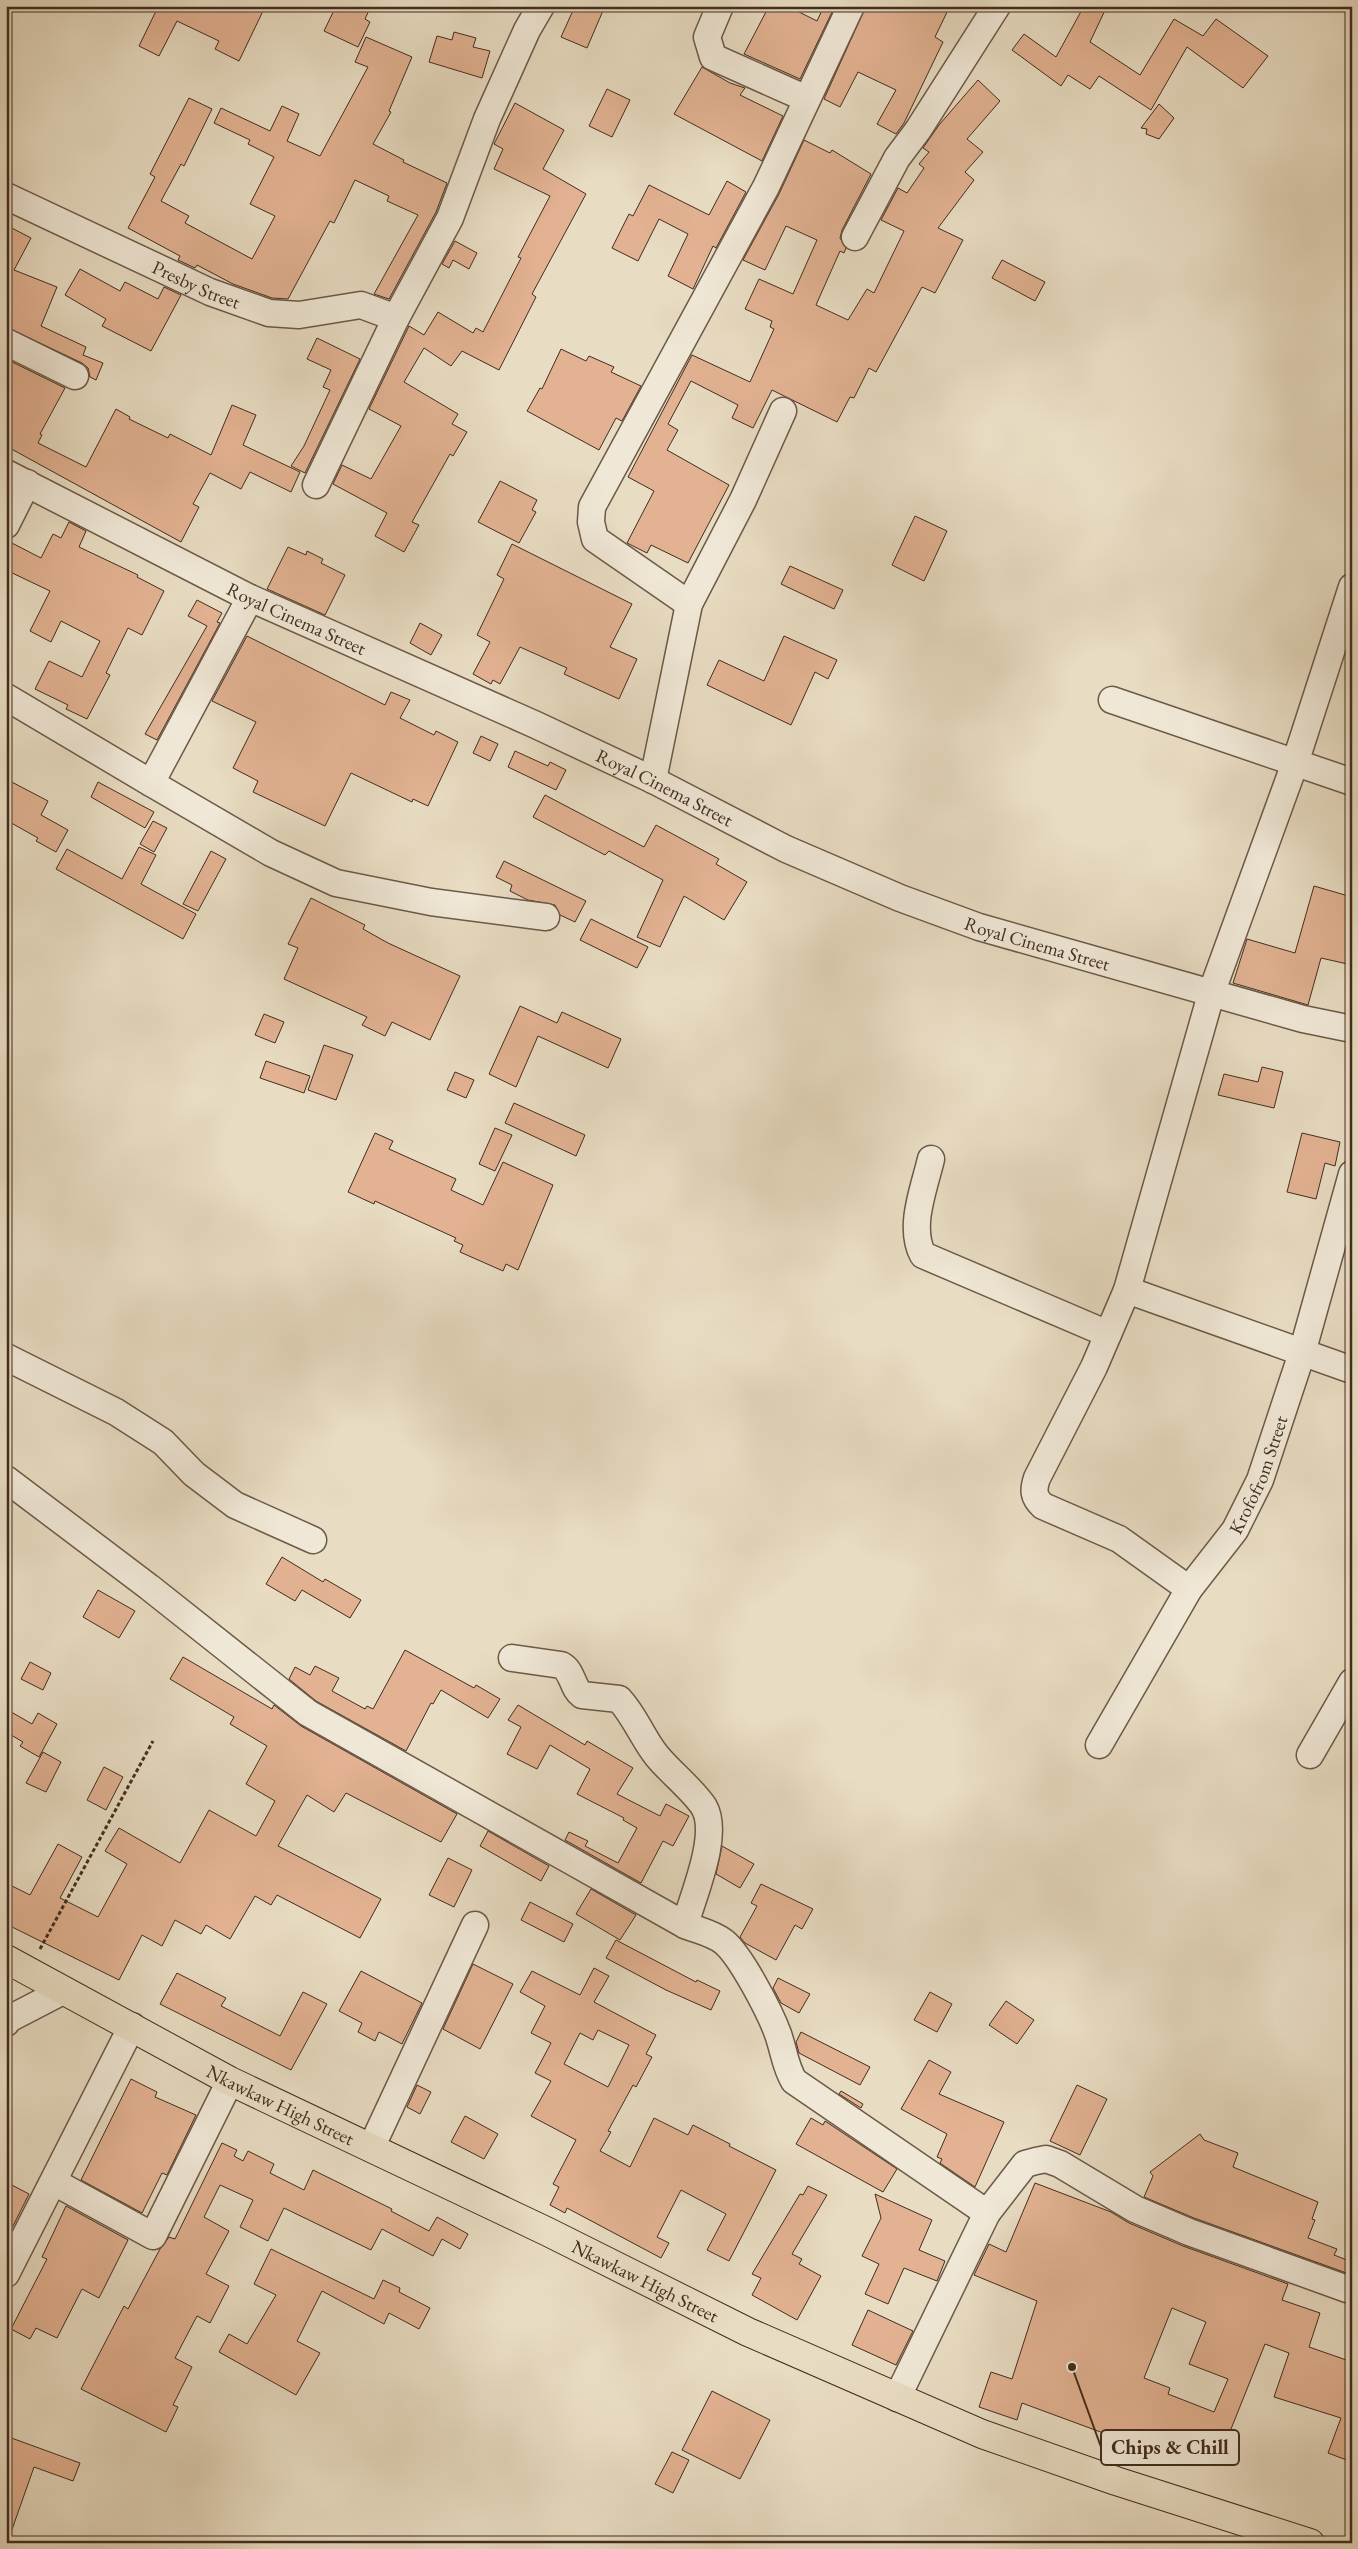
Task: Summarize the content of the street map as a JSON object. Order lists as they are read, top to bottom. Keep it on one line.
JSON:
{"streets":{"main road":["Nkawkaw High Street"],"street":["Presby Street","Royal Cinema Street","Krofofrom Street"]},"places":["Chips & Chill"]}
